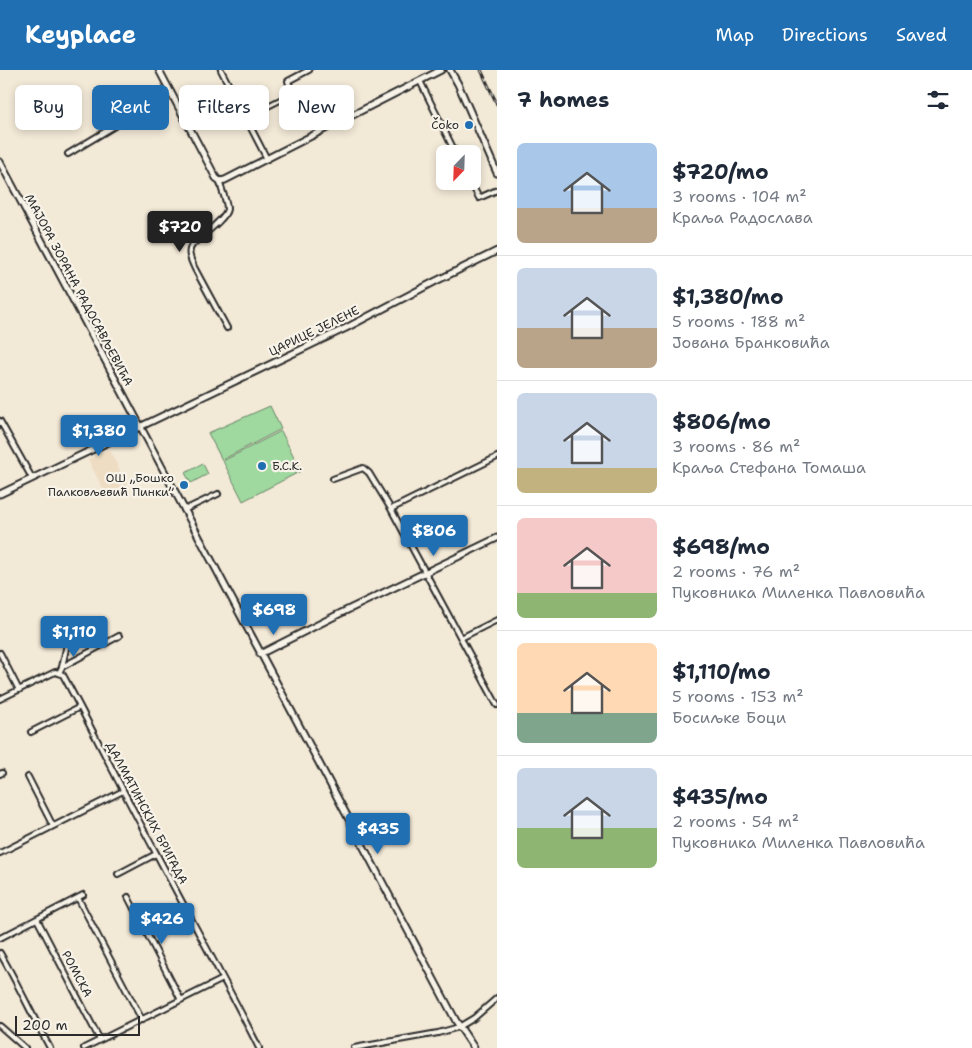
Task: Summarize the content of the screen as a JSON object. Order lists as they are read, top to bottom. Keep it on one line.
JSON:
{"streets":{"main road":["МАЈОРА ЗОРАНА РАДОСАВЉЕВИЋА","ЦАРИЦЕ ЈЕЛЕНЕ"],"street":["ДАЛМАТИНСКИХ БРИГАДА","РОМСКА"]},"crossings":[["МАЈОРА ЗОРАНА РАДОСАВЉЕВИЋА","ЦАРИЦЕ ЈЕЛЕНЕ"]],"places":["Čoko","Б.С.К.","ОШ „Бошко Палковљевић Пинки”"],"scale_bar":"200 m","north":"bottom left","page":{"header":"Keyplace","nav":["Map","Directions","Saved"],"heading":"7 homes","chip":["Buy","Rent","Filters","New"],"list":[{"name":"$720/mo","note":"3 rooms · 104 m² · Краља Радослава"},{"name":"$1,380/mo","note":"5 rooms · 188 m² · Јована Бранковића"},{"name":"$806/mo","note":"3 rooms · 86 m² · Краља Стефана Томаша"},{"name":"$698/mo","note":"2 rooms · 76 m² · Пуковника Миленка Павловића"},{"name":"$1,110/mo","note":"5 rooms · 153 m² · Босиљке Боци"},{"name":"$435/mo","note":"2 rooms · 54 m² · Пуковника Миленка Павловића"}],"price":["$720","$1,380","$806","$698","$1,110","$435","$426"],"scale":"200 m"}}
